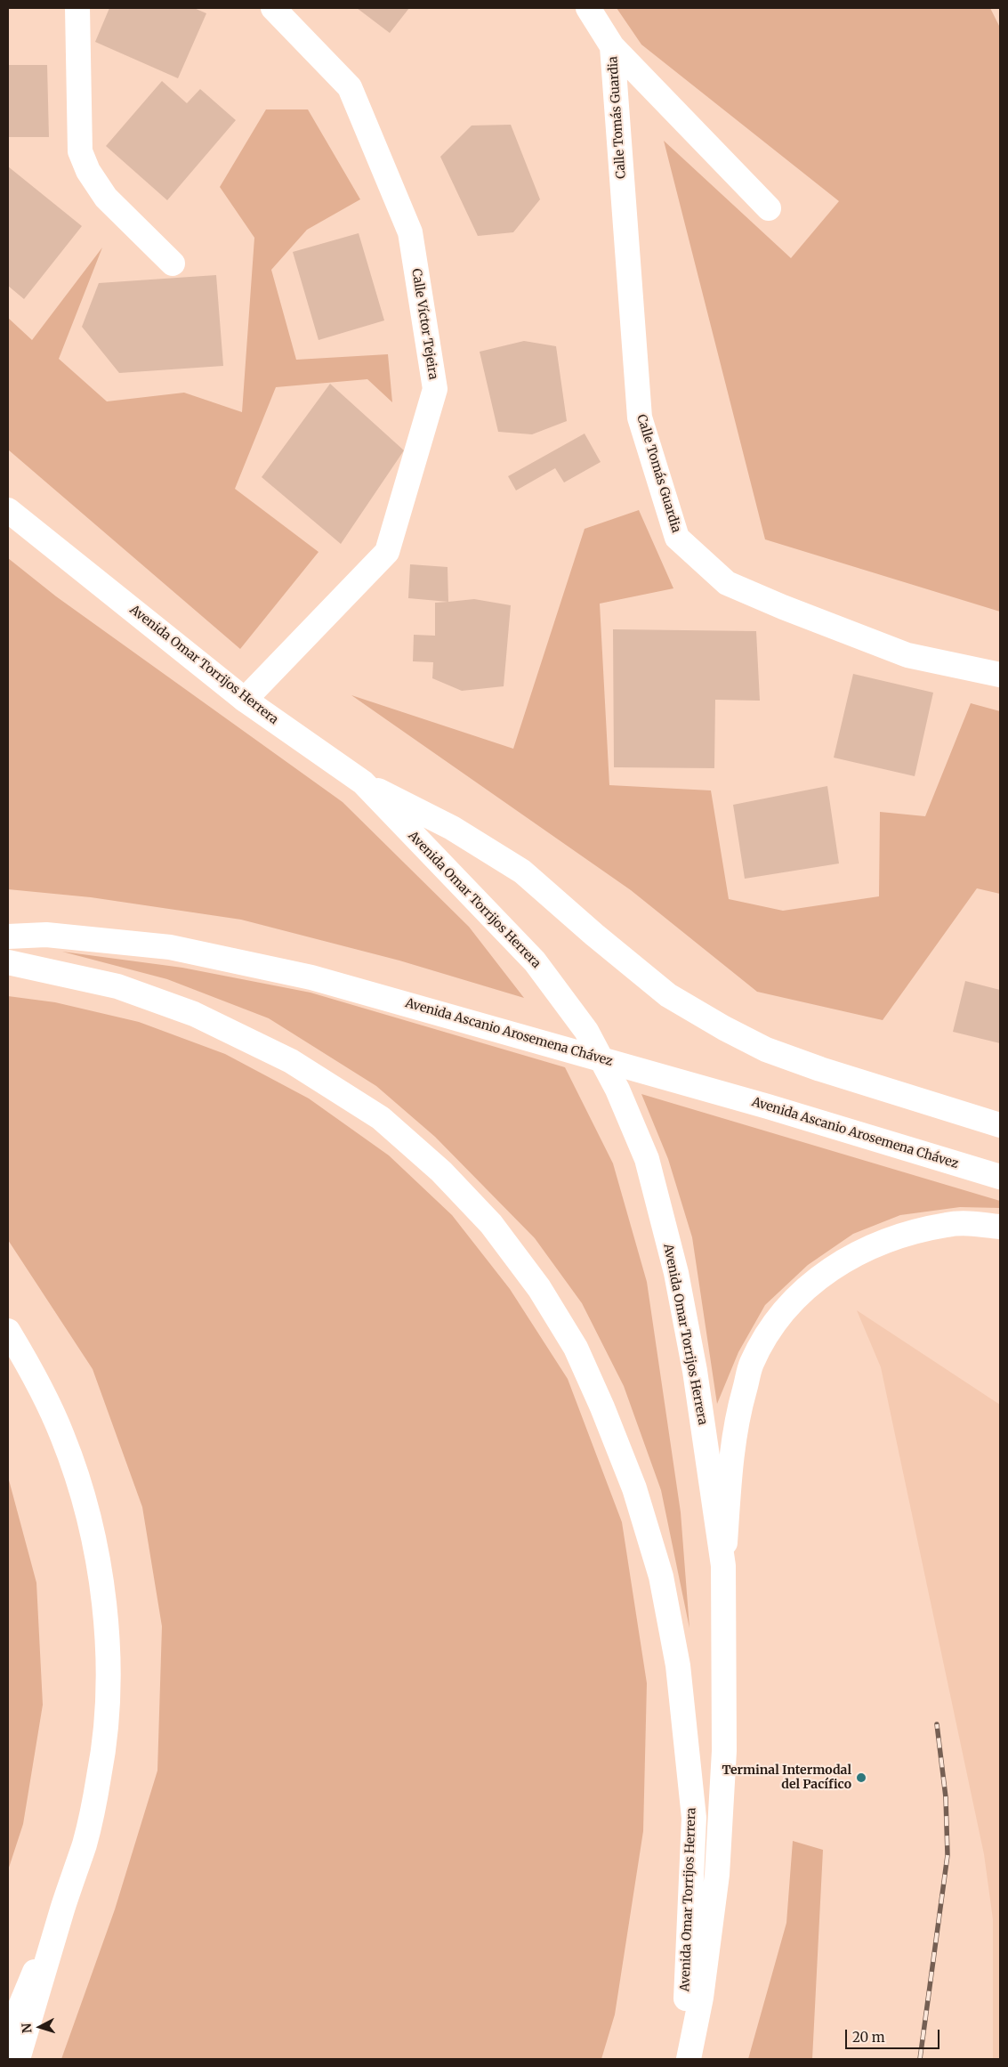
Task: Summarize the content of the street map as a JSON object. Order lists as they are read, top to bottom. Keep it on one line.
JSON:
{"streets":{"main road":["Calle Tomás Guardia","Calle Víctor Tejeira","Avenida Omar Torrijos Herrera","Avenida Ascanio Arosemena Chávez"]},"crossings":[["Calle Víctor Tejeira","Avenida Omar Torrijos Herrera"]],"places":["Terminal Intermodal del Pacífico"],"scale_bar":"20 m","north":"left"}
